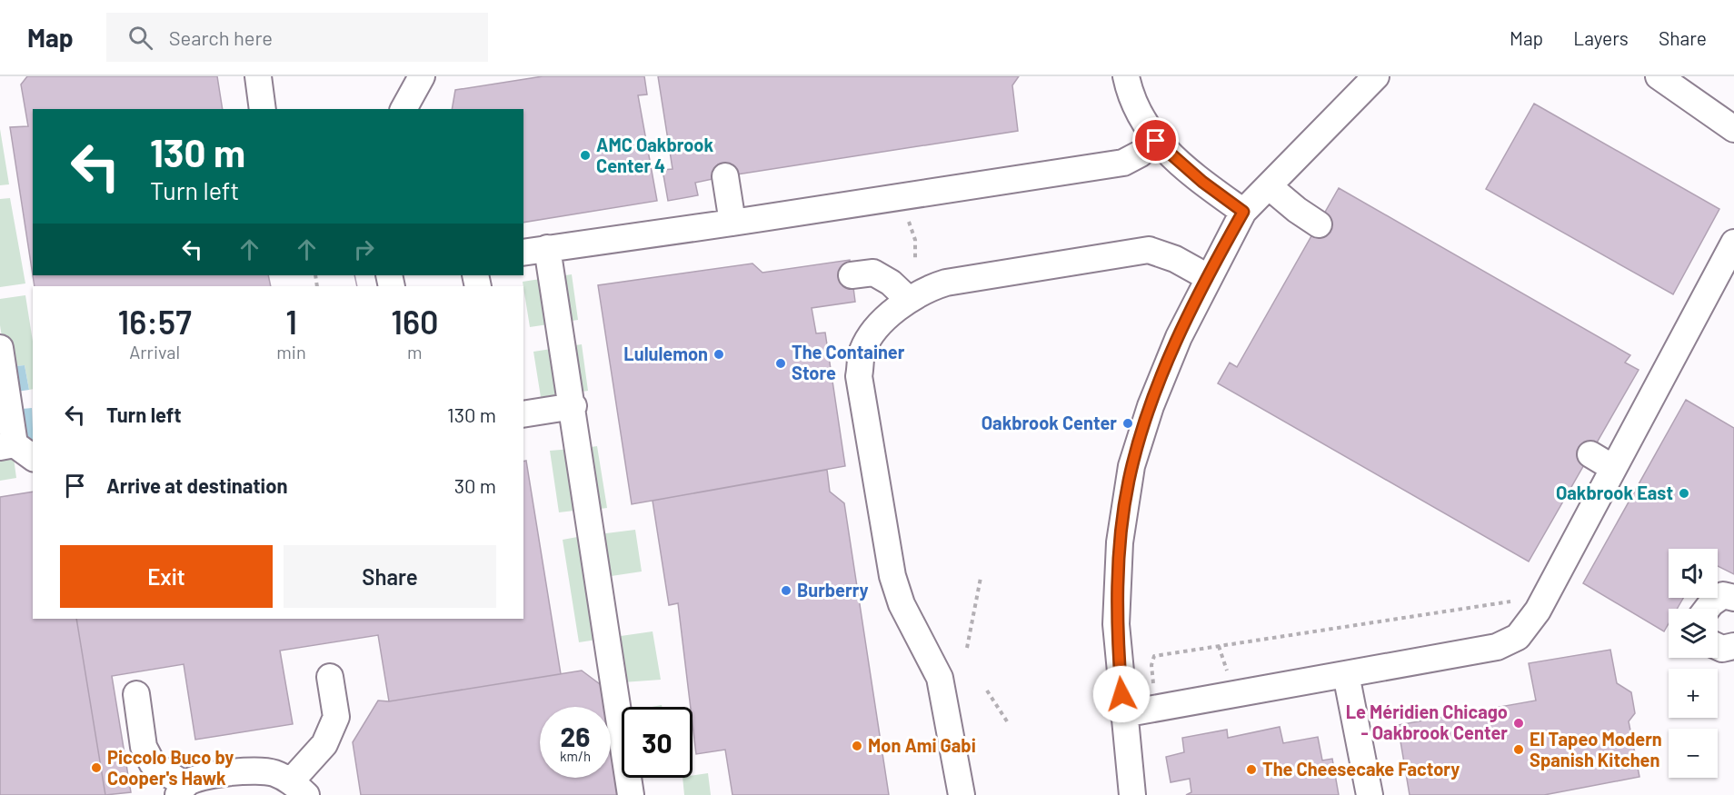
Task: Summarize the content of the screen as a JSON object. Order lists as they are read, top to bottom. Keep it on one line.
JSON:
{"places":["AMC Oakbrook Center 4","Lululemon","The Container Store","Oakbrook Center","Oakbrook East","Burberry","Le Méridien Chicago - Oakbrook Center","Mon Ami Gabi","El Tapeo Modern Spanish Kitchen","Piccolo Buco by Cooper's Hawk","The Cheesecake Factory"],"page":{"header":"Map","search":"Search here","nav":["Map","Layers","Share"],"turn":["130 m","Turn left"],"eta":["16:57","Arrival","1","min","160","m"],"list":[{"name":"Turn left","value":"130 m"},{"name":"Arrive at destination","value":"30 m"}],"buttons":["Exit","Share"],"map_buttons":["+","−"],"speed":"26 km/h","limit":"30"}}
